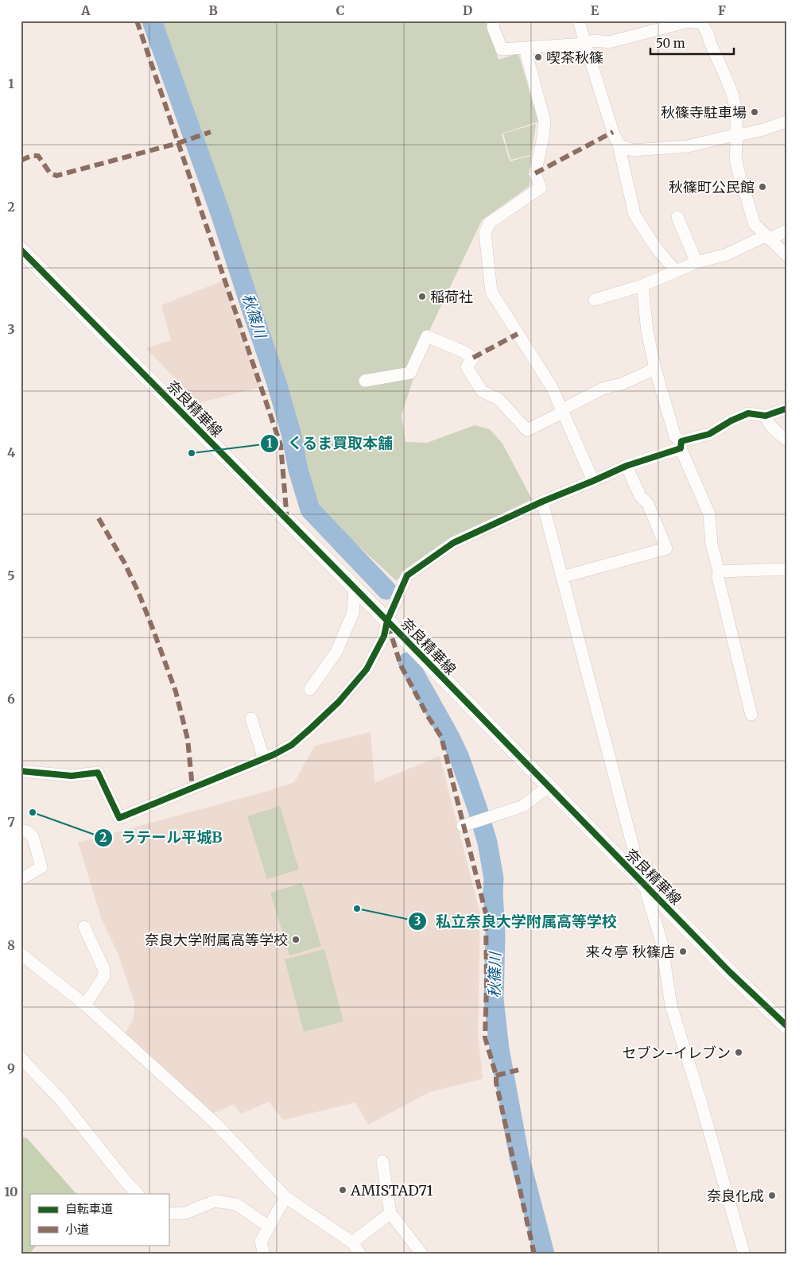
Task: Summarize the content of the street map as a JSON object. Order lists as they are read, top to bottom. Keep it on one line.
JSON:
{"streets":{"main road":["奈良精華線"]},"water":["秋篠川"],"places":["喫茶秋篠","秋篠寺駐車場","秋篠町公民館","稲荷社","くるま買取本舗","ラテール平城B","私立奈良大学附属高等学校","奈良大学附属高等学校","来々亭 秋篠店","セブン-イレブン","AMISTAD71","奈良化成"],"legend":["自転車道","小道"],"scale_bar":"50 m","grid":{"columns":["A","B","C","D","E","F"],"rows":["1","2","3","4","5","6","7","8","9","10"]}}
